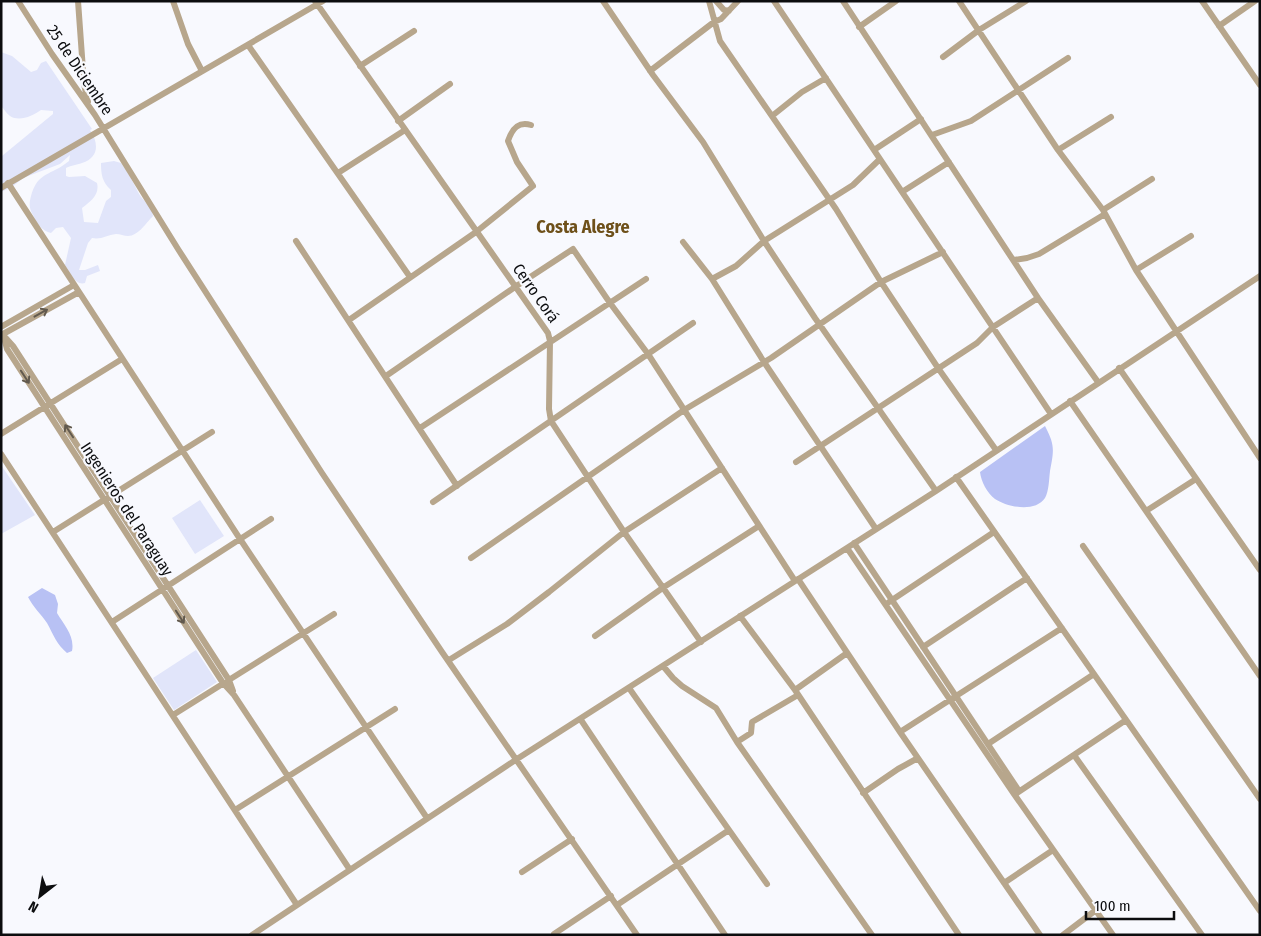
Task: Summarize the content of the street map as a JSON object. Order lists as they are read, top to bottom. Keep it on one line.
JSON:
{"streets":{"street":["25 de Diciembre","Cerro Corá","Ingenieros del Paraguay"]},"districts":["Costa Alegre"],"scale_bar":"100 m","north":"bottom left"}
